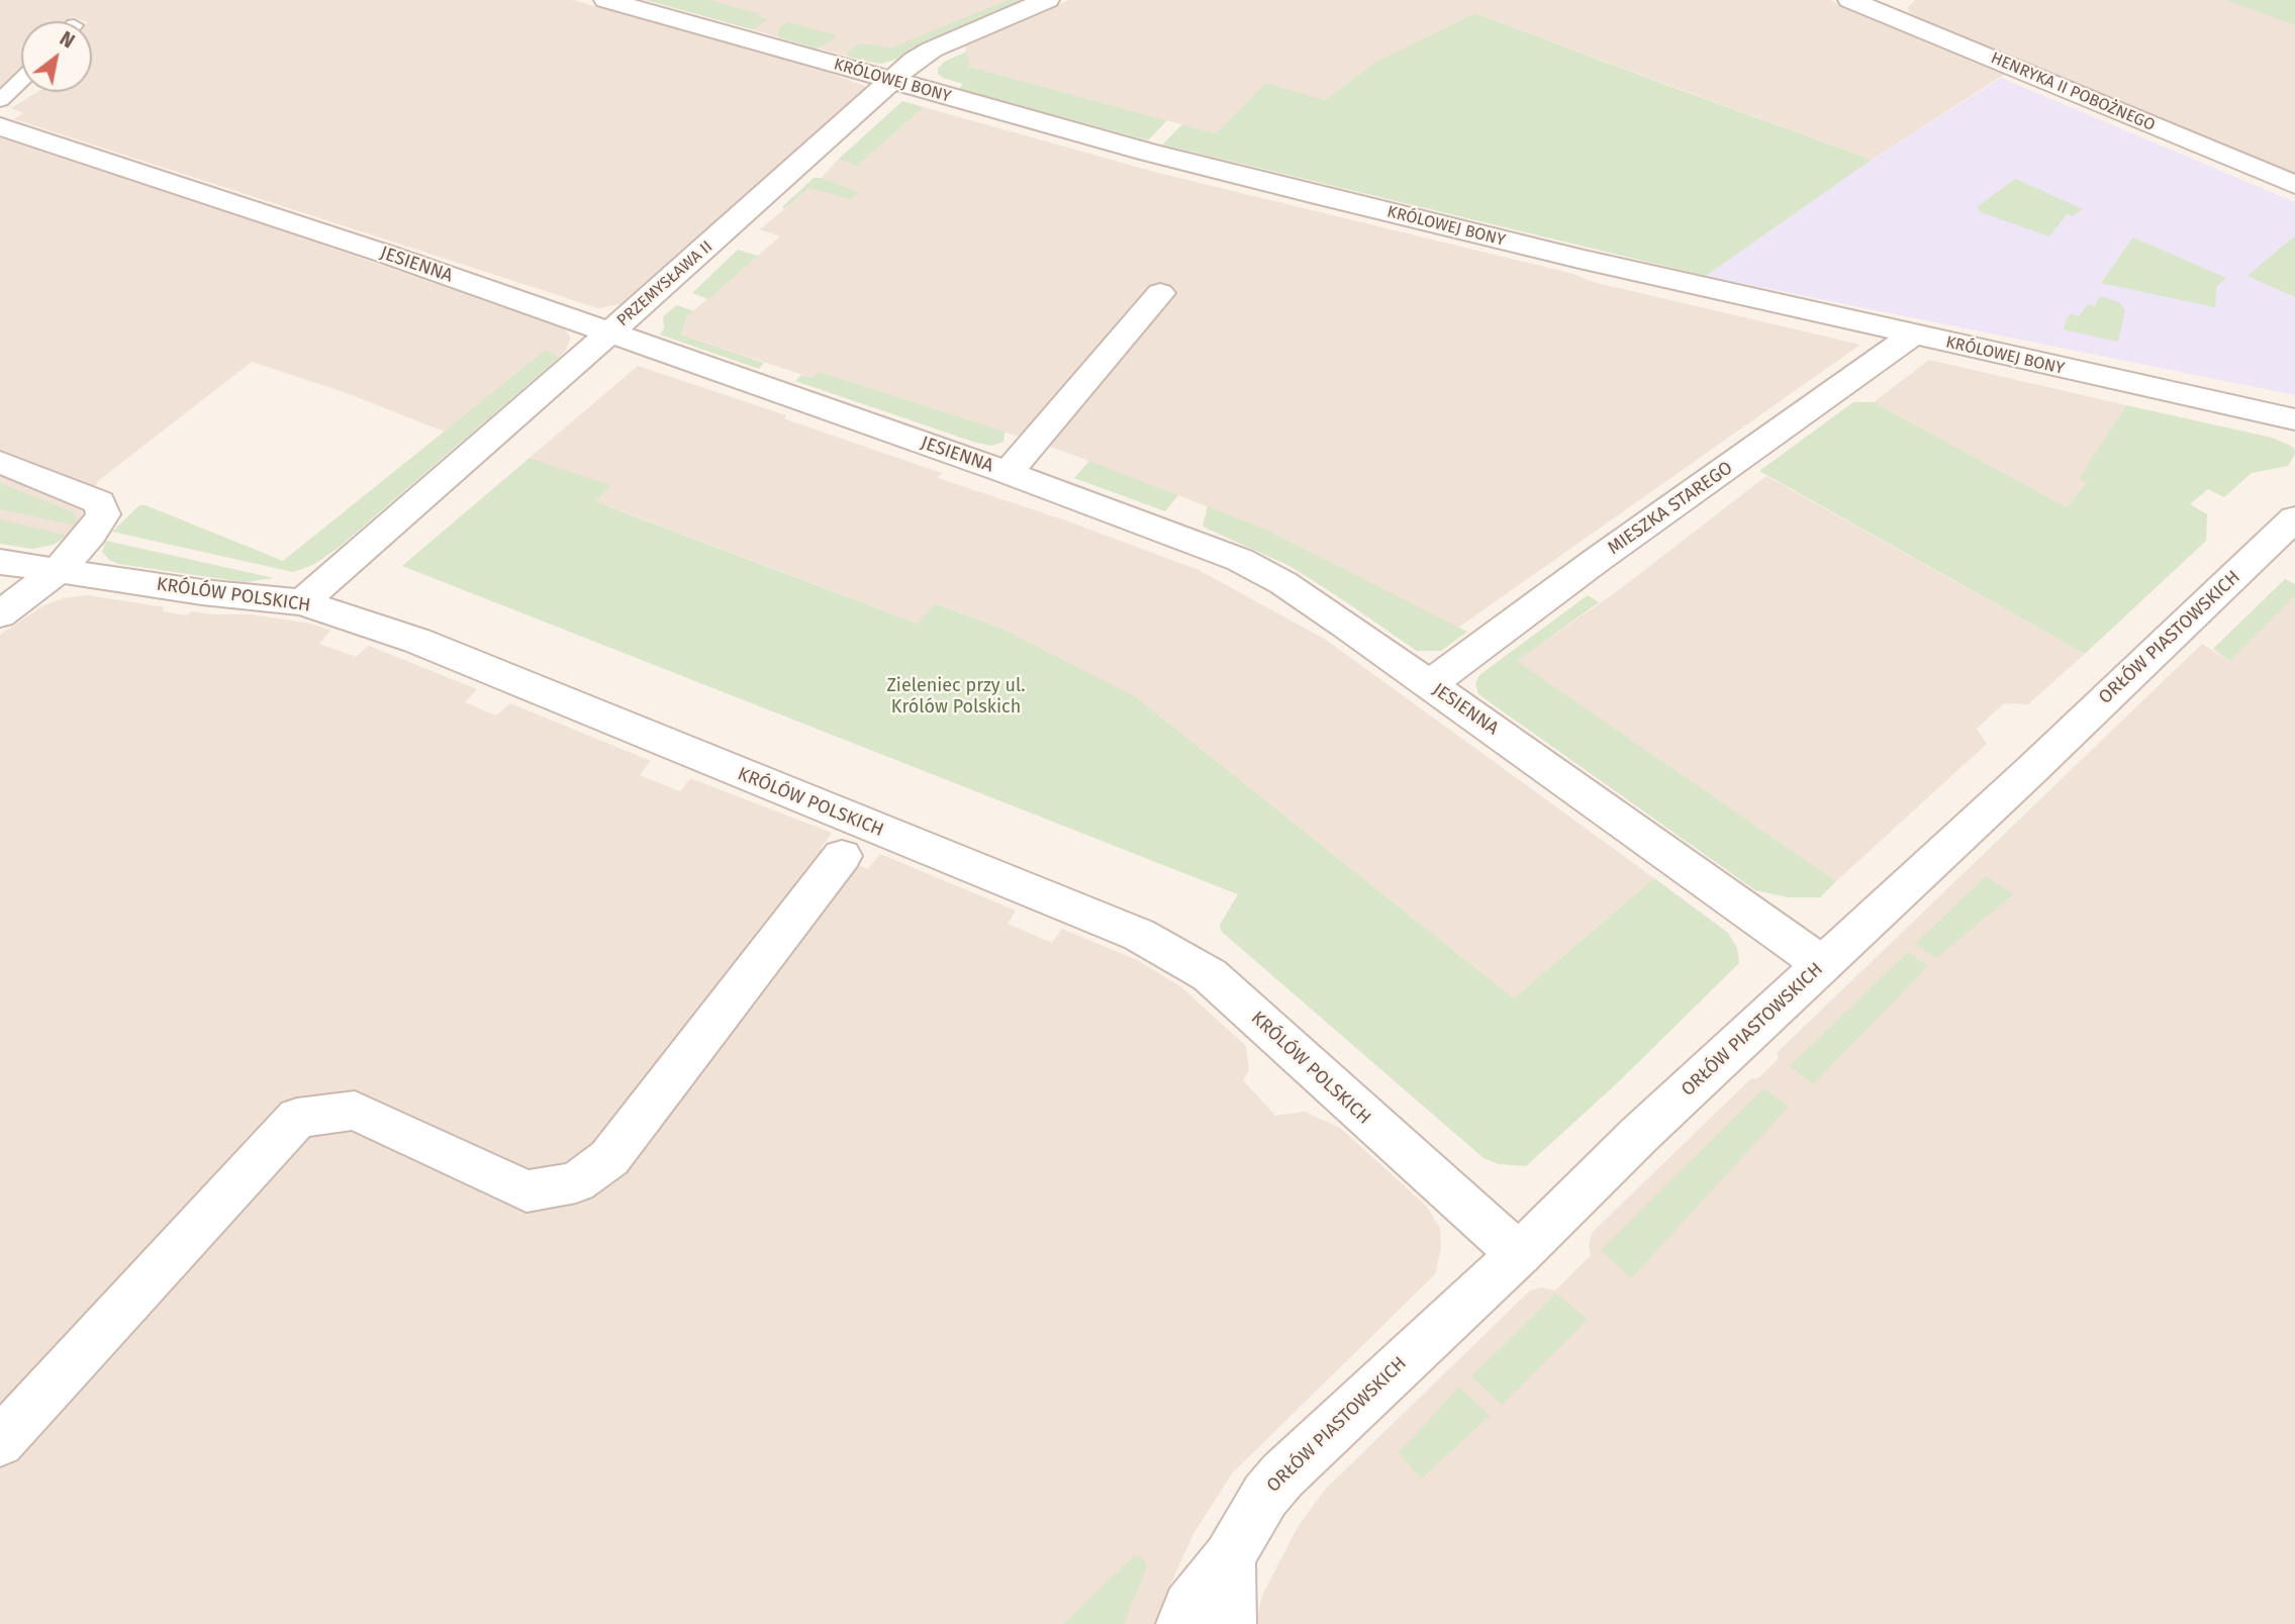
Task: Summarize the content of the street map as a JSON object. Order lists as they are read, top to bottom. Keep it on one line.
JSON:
{"streets":{"street":["KRÓLOWEJ BONY","HENRYKA II POBOŻNEGO","JESIENNA","PRZEMYSŁAWA II","MIESZKA STAREGO","KRÓLÓW POLSKICH","ORŁÓW PIASTOWSKICH"]},"crossings":[["KRÓLOWEJ BONY","PRZEMYSŁAWA II"],["KRÓLOWEJ BONY","MIESZKA STAREGO"],["JESIENNA","PRZEMYSŁAWA II"],["JESIENNA","MIESZKA STAREGO"],["JESIENNA","ORŁÓW PIASTOWSKICH"],["PRZEMYSŁAWA II","KRÓLÓW POLSKICH"],["KRÓLÓW POLSKICH","ORŁÓW PIASTOWSKICH"]],"parks":["Zieleniec przy ul. Królów Polskich"],"north":"top right"}
